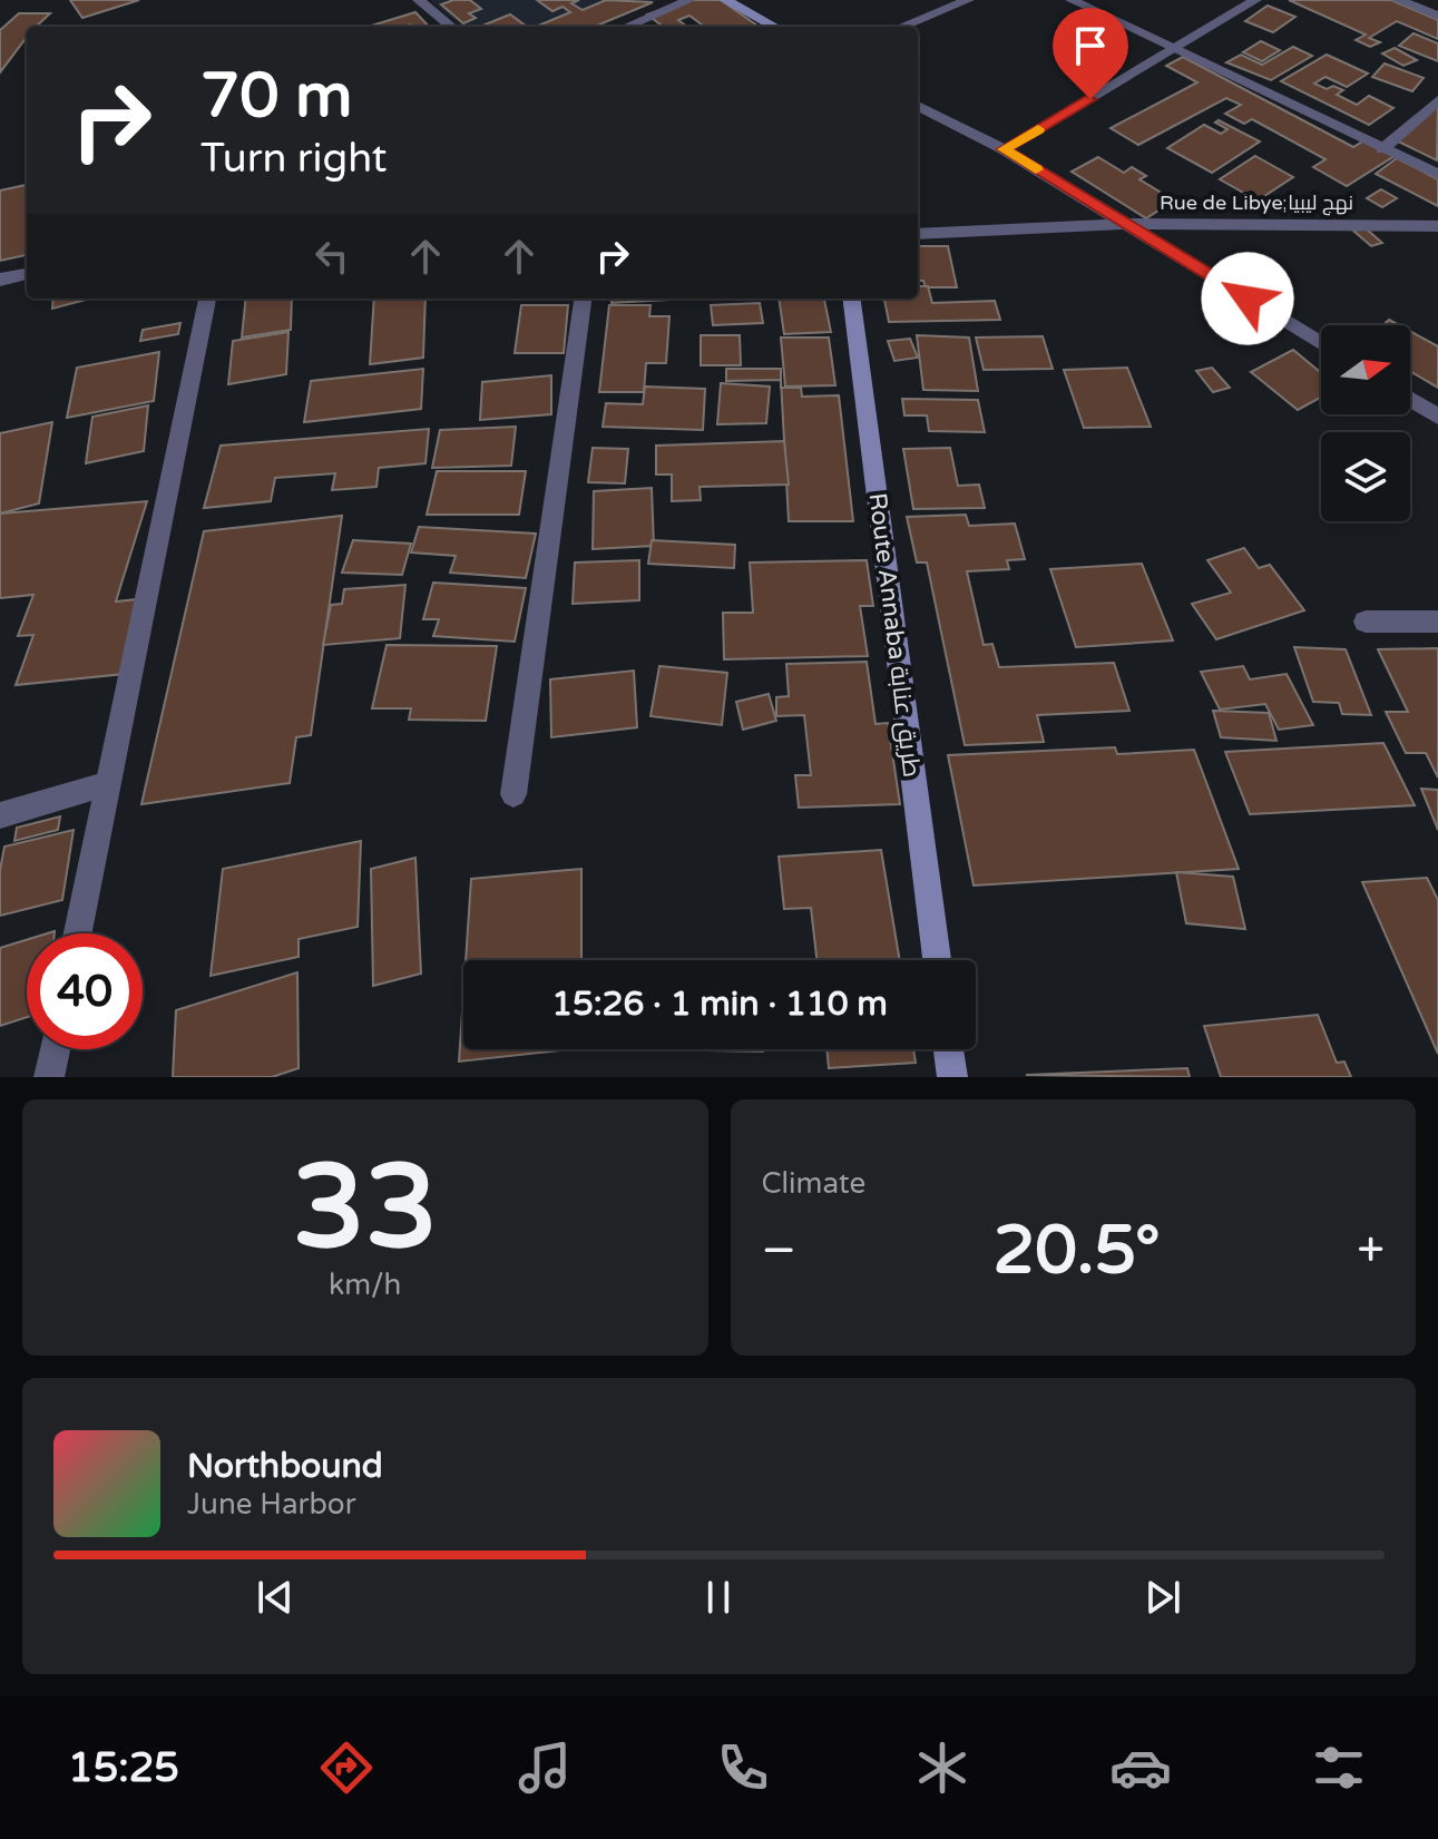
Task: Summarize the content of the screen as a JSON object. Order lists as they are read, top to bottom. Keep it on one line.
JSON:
{"streets":{"main road":["Route Annaba طريق عنابة"],"street":["Rue de Libye;نهج ليبيا"]},"north":"right","page":{"turn":["70 m","Turn right"],"limit":"40","trip":"15:26 · 1 min · 110 m","tile":[["33","km/h"],"Climate"],"heat":["−","20.5°","+"],"song":["Northbound","June Harbor"],"tabs":"15:25"}}
